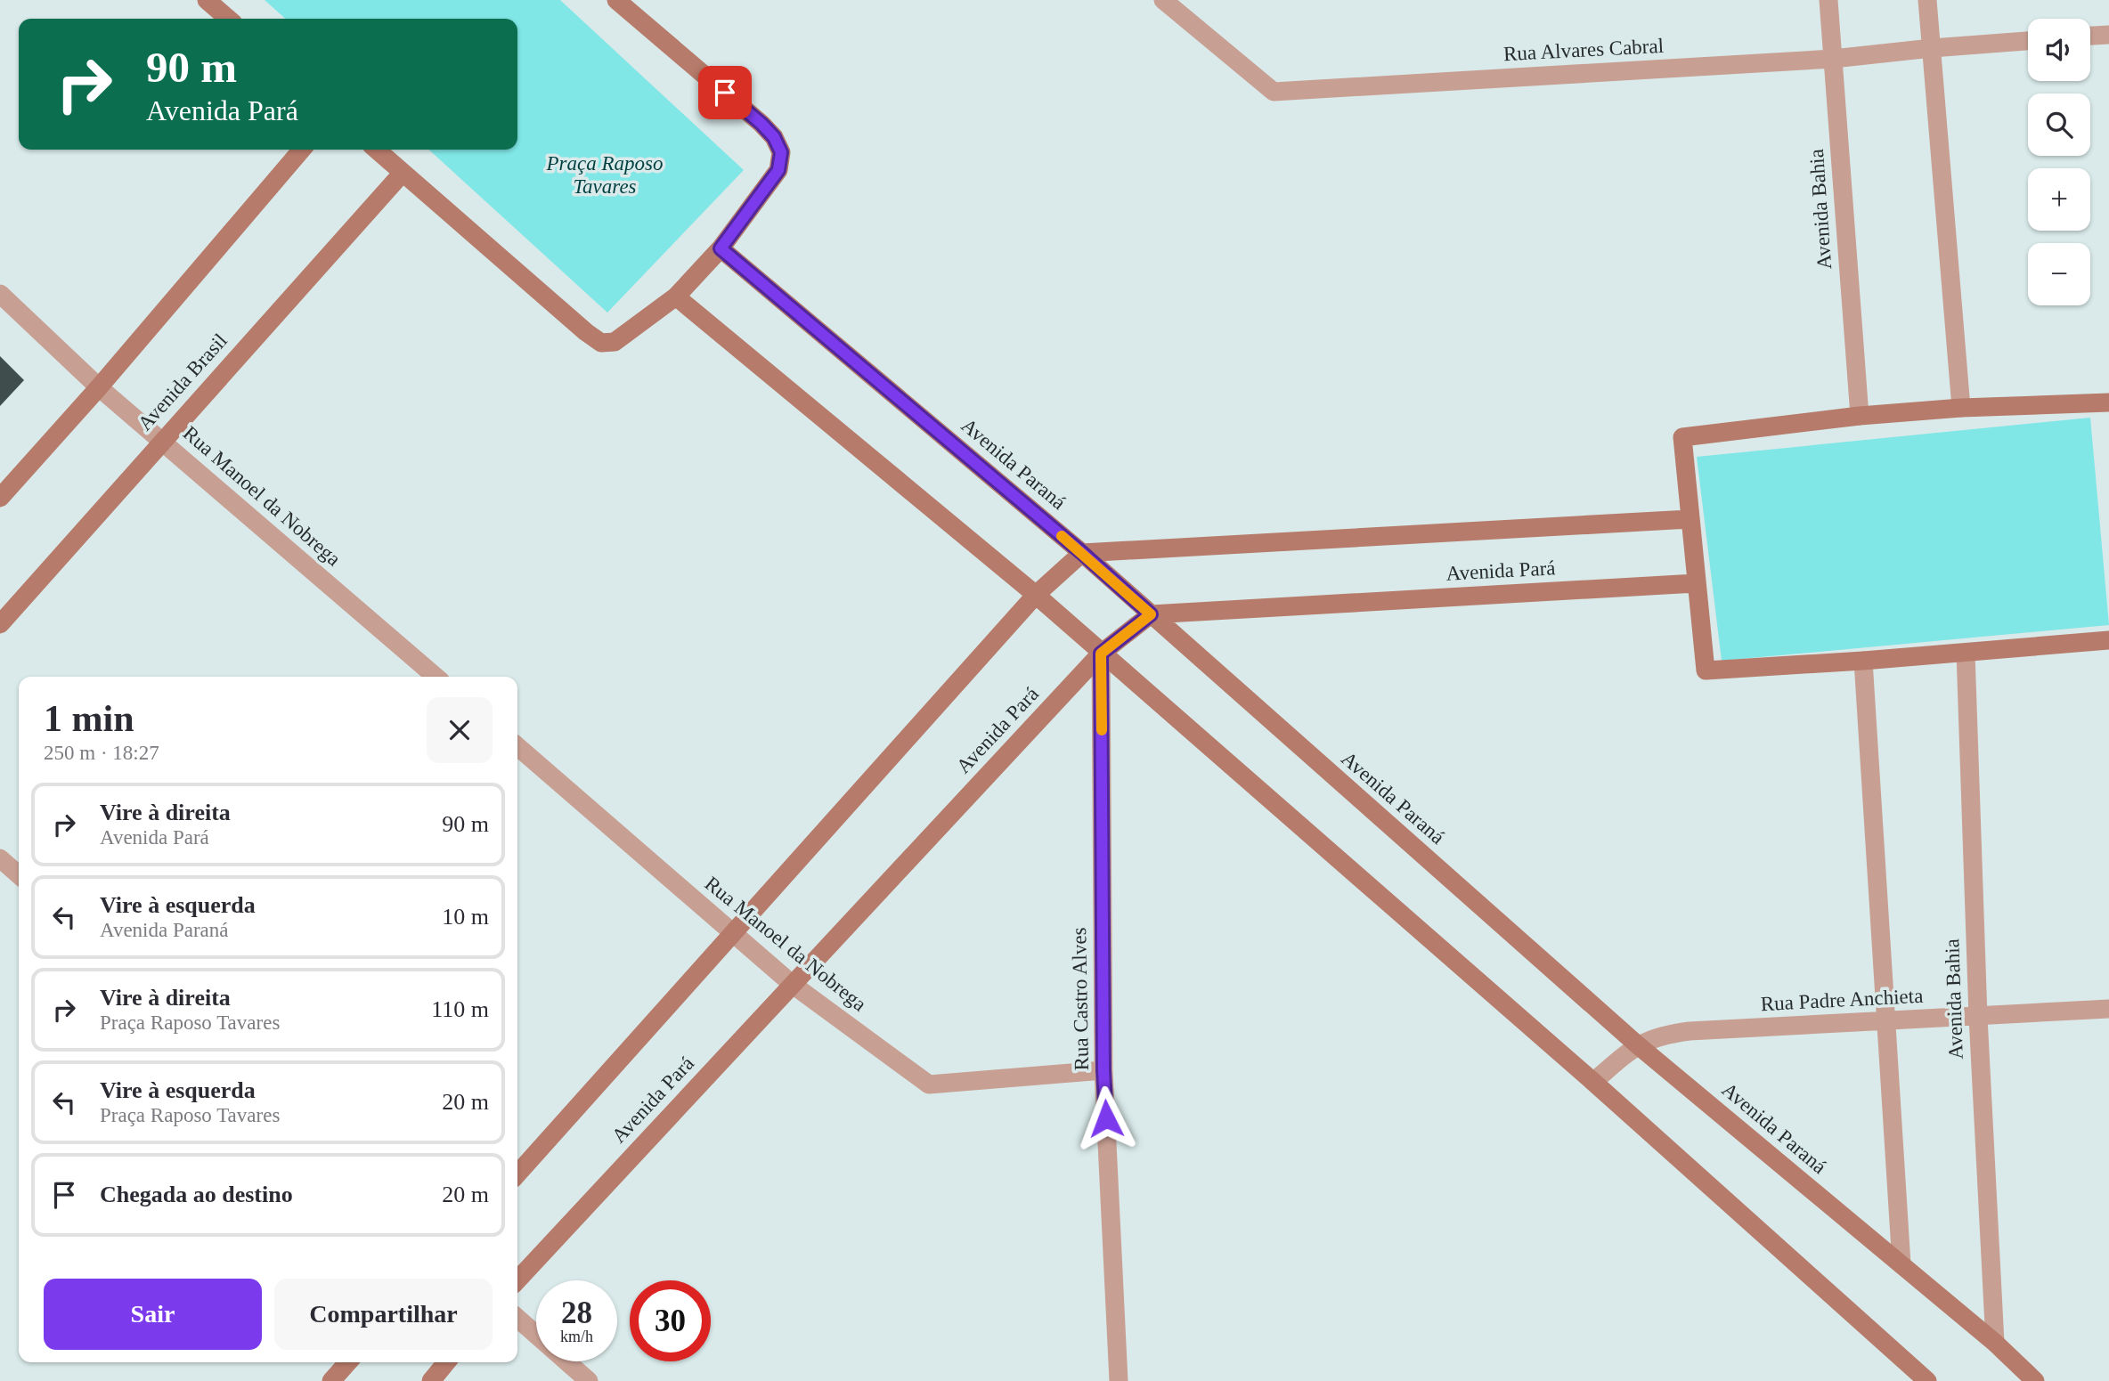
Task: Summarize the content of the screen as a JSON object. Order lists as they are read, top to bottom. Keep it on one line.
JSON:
{"streets":{"main road":["Avenida Brasil","Avenida Paraná","Avenida Pará"],"street":["Rua Alvares Cabral","Avenida Bahia","Rua Manoel da Nobrega","Rua Castro Alves","Rua Padre Anchieta"]},"crossings":[["Rua Alvares Cabral","Avenida Bahia"],["Avenida Bahia","Avenida Paraná"],["Avenida Bahia","Rua Padre Anchieta"],["Avenida Brasil","Rua Manoel da Nobrega"],["Avenida Paraná","Avenida Pará"],["Avenida Paraná","Rua Padre Anchieta"],["Rua Manoel da Nobrega","Avenida Pará"],["Rua Manoel da Nobrega","Rua Castro Alves"],["Avenida Pará","Rua Castro Alves"]],"parks":["Praça Raposo Tavares"],"page":{"map_buttons":["+","−"],"turn":["90 m","Avenida Pará"],"heading":["1 min","250 m · 18:27"],"list":[{"name":"Vire à direita","note":"Avenida Pará","value":"90 m"},{"name":"Vire à esquerda","note":"Avenida Paraná","value":"10 m"},{"name":"Vire à direita","note":"Praça Raposo Tavares","value":"110 m"},{"name":"Vire à esquerda","note":"Praça Raposo Tavares","value":"20 m"},{"name":"Chegada ao destino","value":"20 m"}],"buttons":["Sair","Compartilhar"],"speed":"28 km/h","limit":"30"}}
